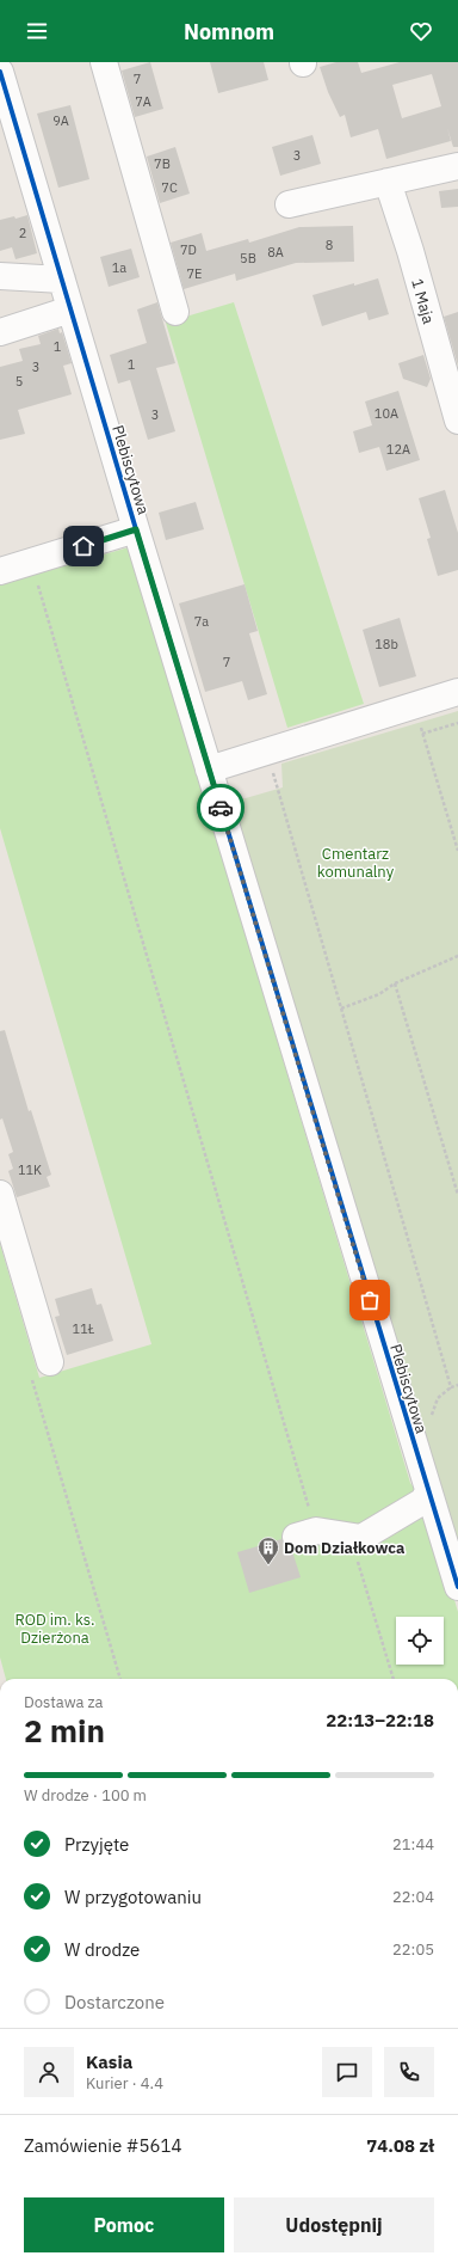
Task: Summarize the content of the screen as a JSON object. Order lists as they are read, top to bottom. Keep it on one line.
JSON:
{"streets":{"street":["1 Maja","Plebiscytowa"]},"parks":["Cmentarz komunalny","ROD im. ks. Dzierżona"],"places":{"building":["Dom Działkowca"]},"house_numbers":["7","7A","9A","3","7B","7C","2","8","7D","8A","5B","1a","7E","1","1","3","5","10A","3","12A","7a","18b","7","11K","11Ł"],"page":{"header":"Nomnom","heading":["2 min","Dostawa za","22:13–22:18"],"panel":["Kasia","Kurier · 4.4","Zamówienie #5614","74.08 zł"],"bar":"W drodze · 100 m","list":[["Przyjęte","21:44"],["W przygotowaniu","22:04"],["W drodze","22:05"],"Dostarczone"],"buttons":["Pomoc","Udostępnij"]}}
